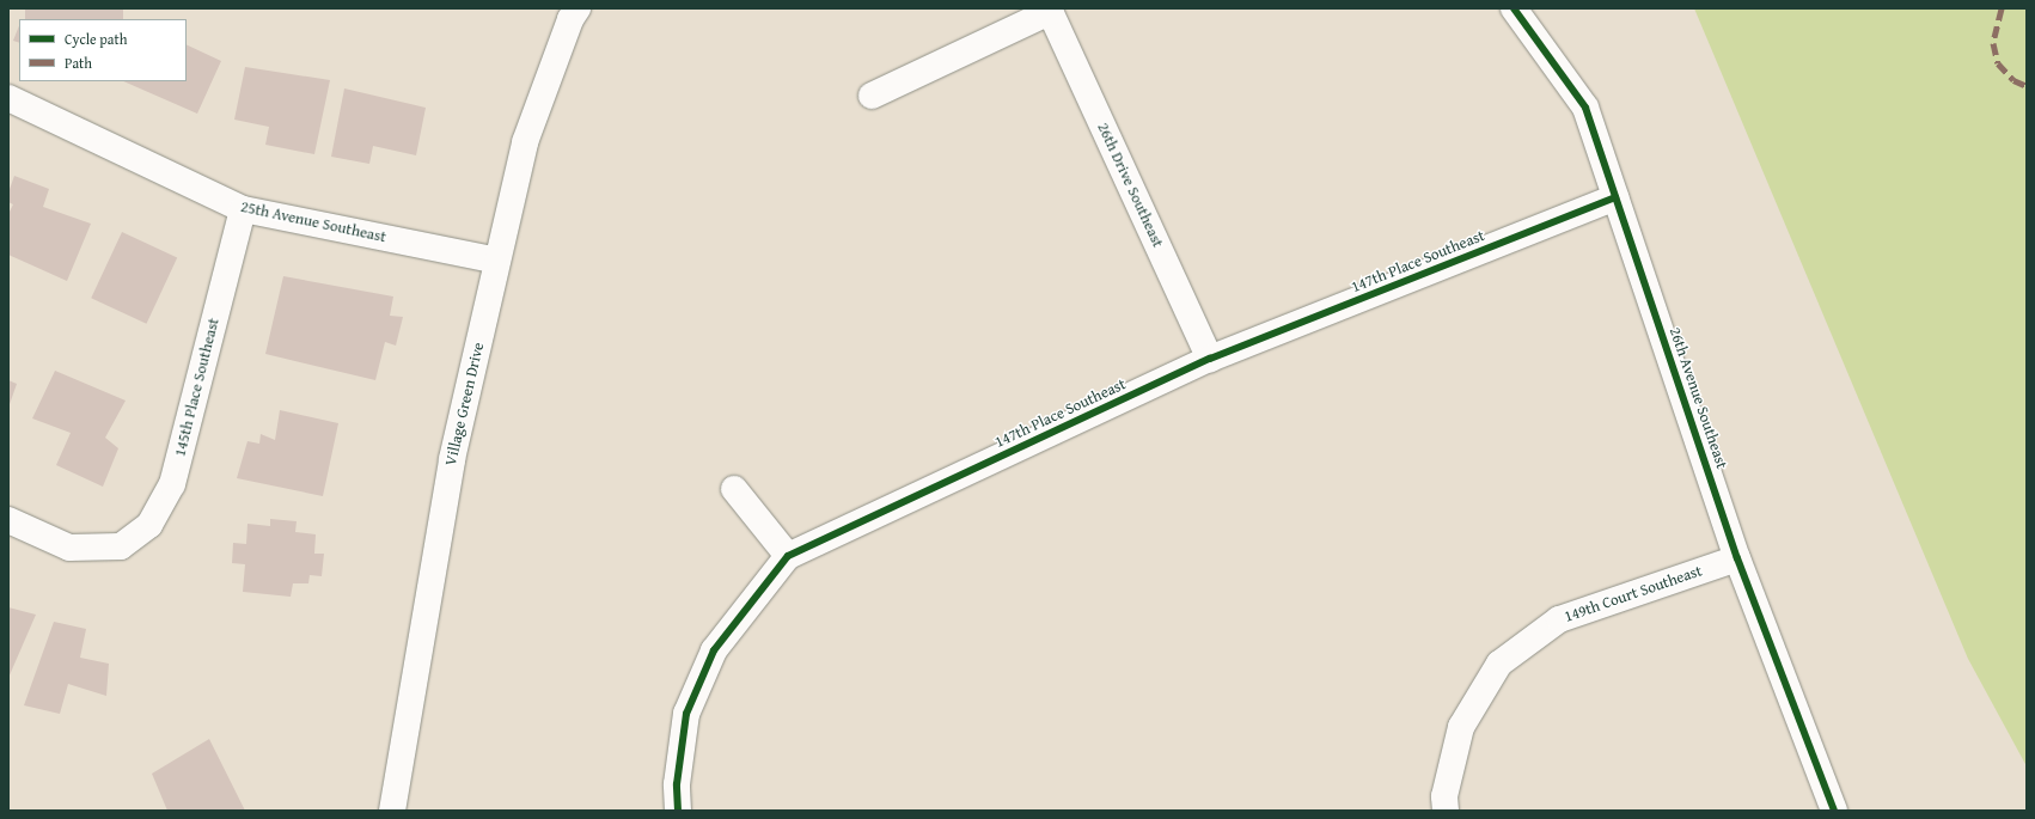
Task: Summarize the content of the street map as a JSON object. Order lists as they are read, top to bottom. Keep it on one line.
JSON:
{"streets":{"street":["26th Drive Southeast","25th Avenue Southeast","147th Place Southeast","145th Place Southeast","26th Avenue Southeast","Village Green Drive","149th Court Southeast"]},"crossings":[["26th Drive Southeast","147th Place Southeast"],["25th Avenue Southeast","145th Place Southeast"],["25th Avenue Southeast","Village Green Drive"],["147th Place Southeast","26th Avenue Southeast"],["26th Avenue Southeast","149th Court Southeast"]],"legend":["Cycle path","Path"]}
